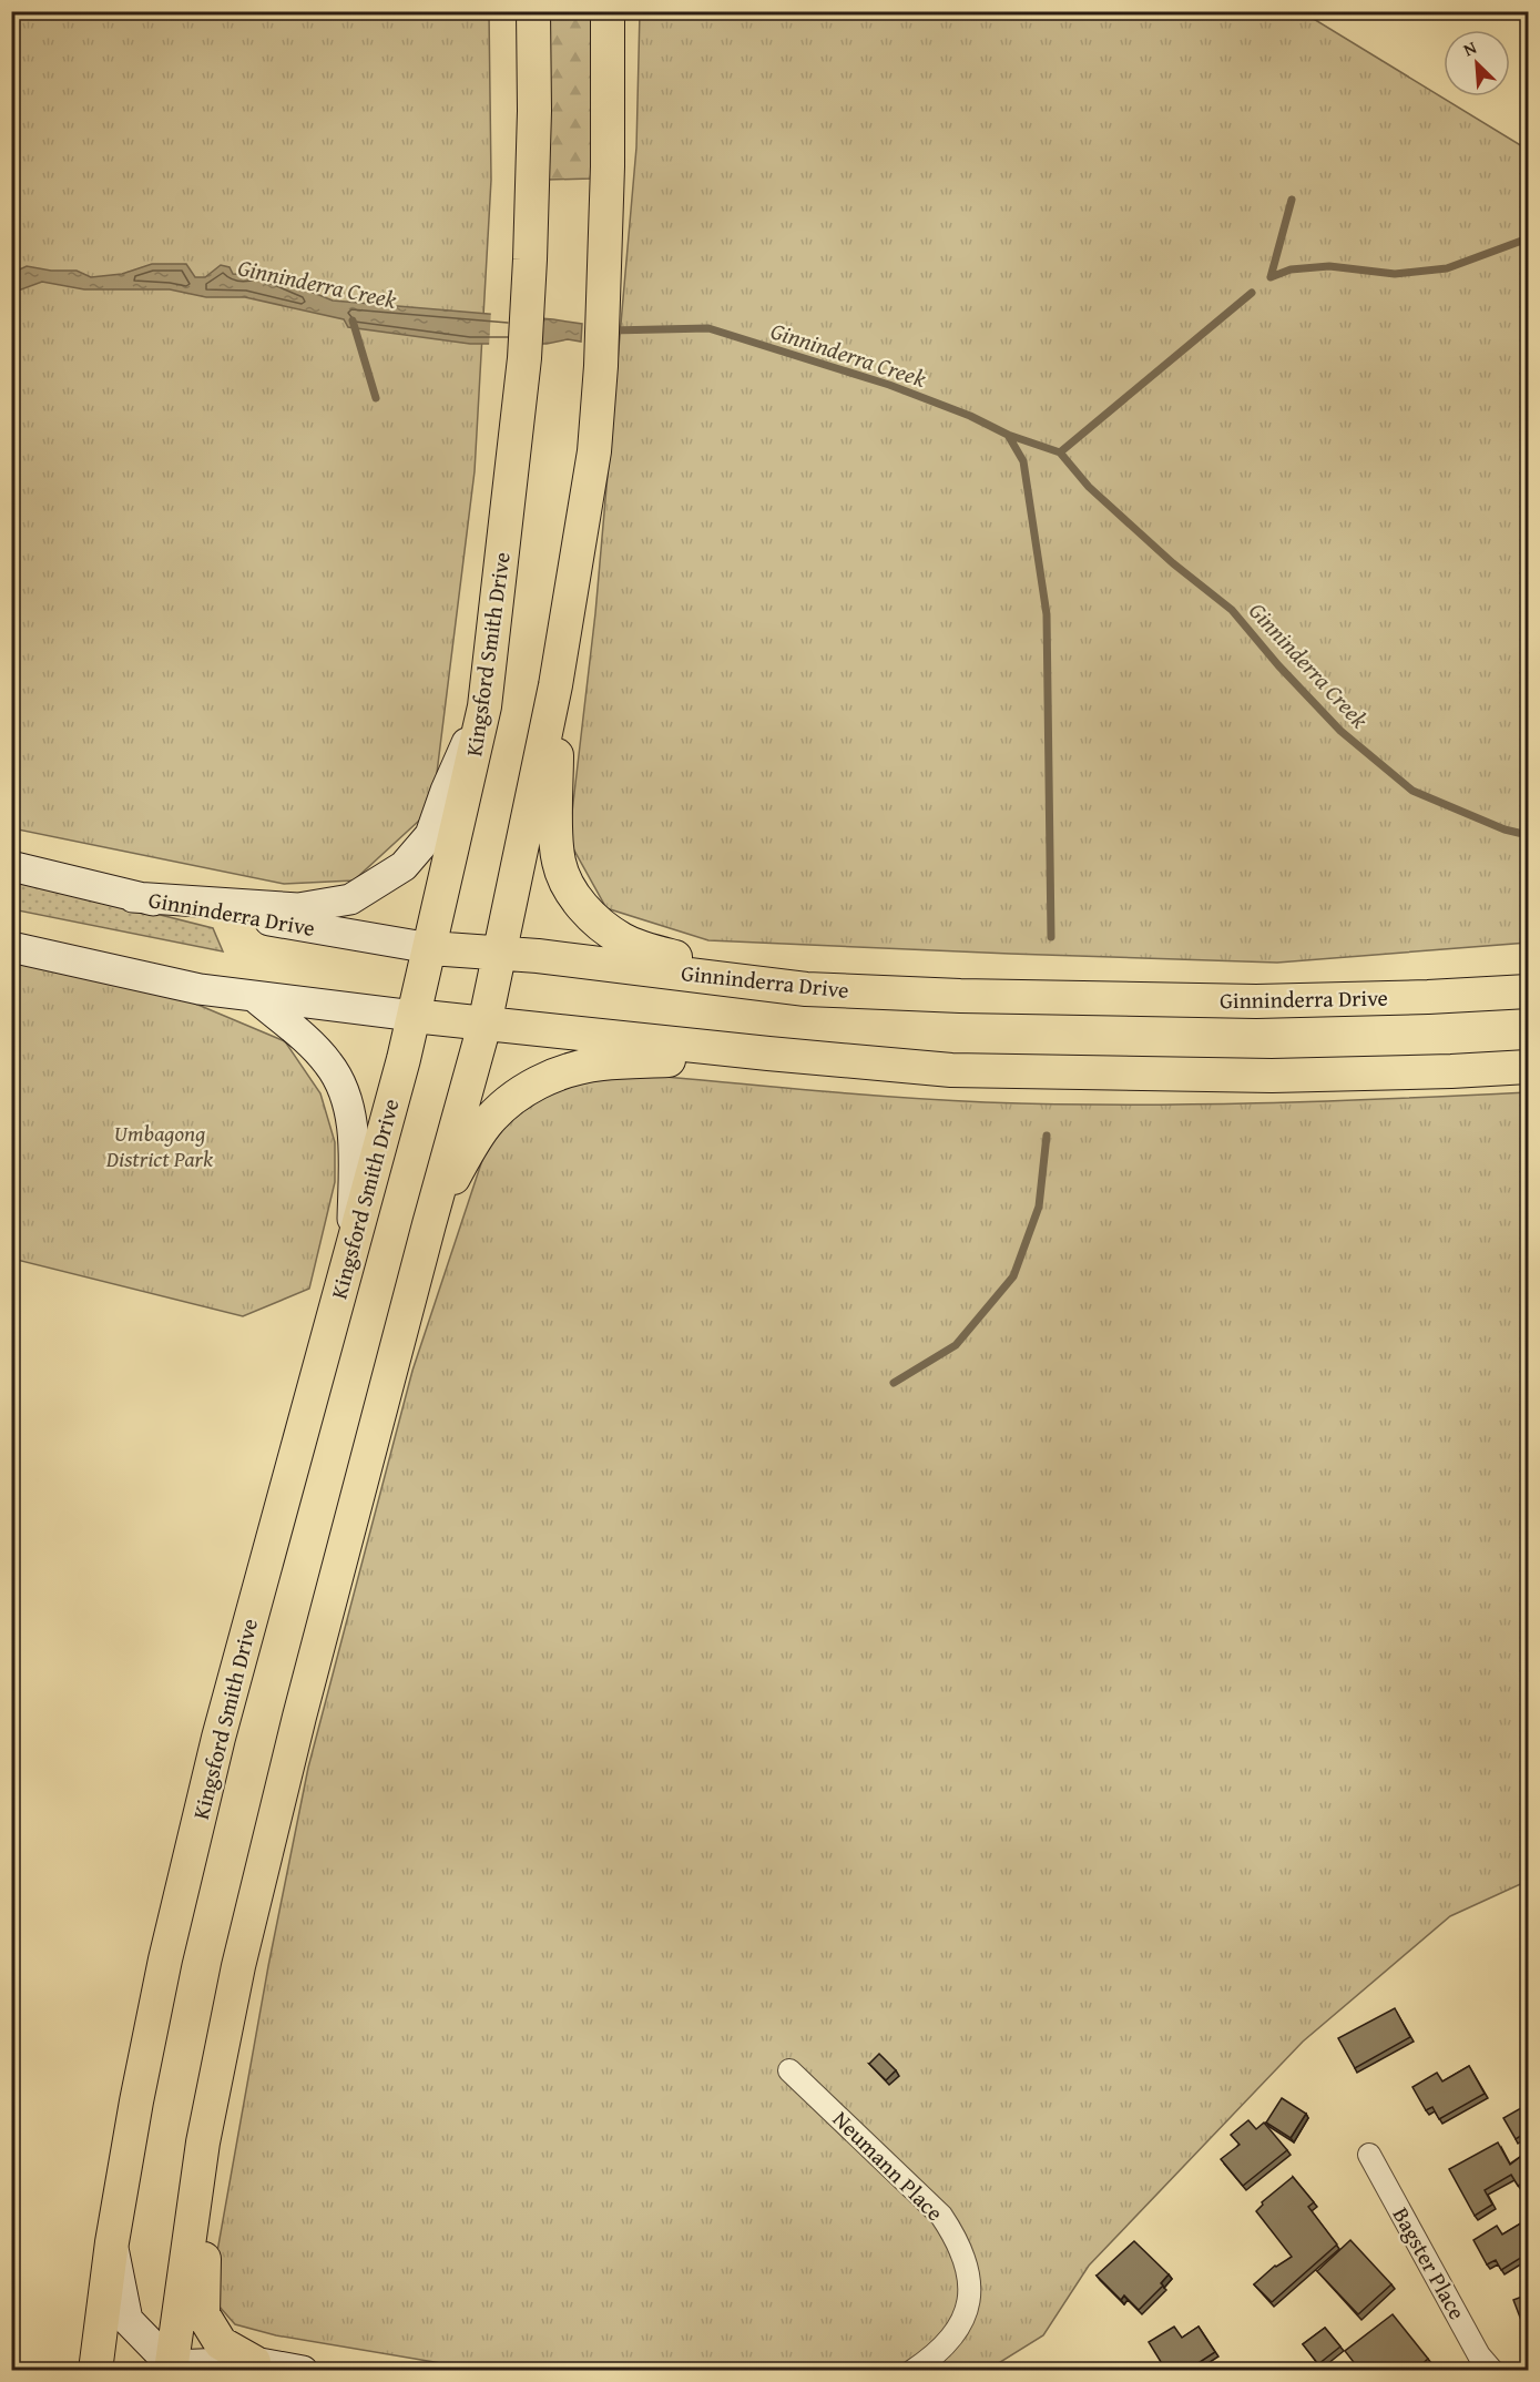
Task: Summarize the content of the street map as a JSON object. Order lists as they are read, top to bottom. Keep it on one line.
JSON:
{"streets":{"main road":["Kingsford Smith Drive","Ginninderra Drive"],"street":["Neumann Place","Bagster Place"]},"crossings":[["Kingsford Smith Drive","Ginninderra Drive"]],"water":["Ginninderra Creek"],"parks":["Umbagong District Park"],"north":"top left"}
